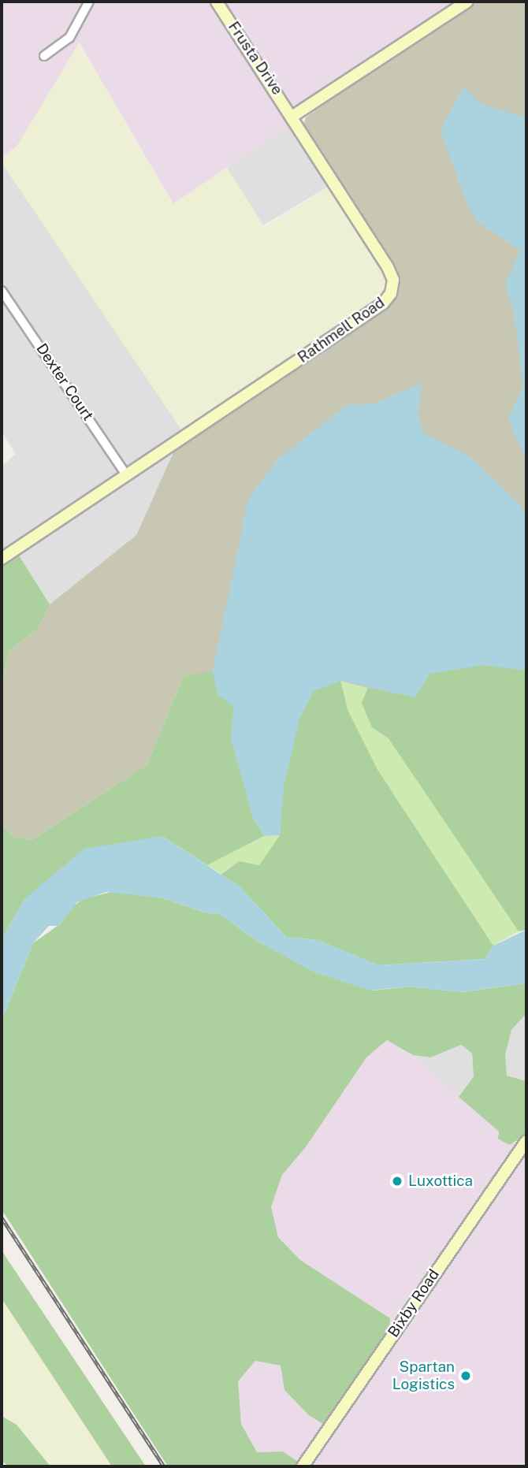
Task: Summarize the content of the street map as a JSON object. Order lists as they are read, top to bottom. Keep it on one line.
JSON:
{"streets":{"street":["Frusta Drive","Rathmell Road","Dexter Court","Bixby Road"]},"crossings":[["Frusta Drive","Rathmell Road"],["Rathmell Road","Dexter Court"]],"places":["Luxottica","Spartan Logistics"]}
